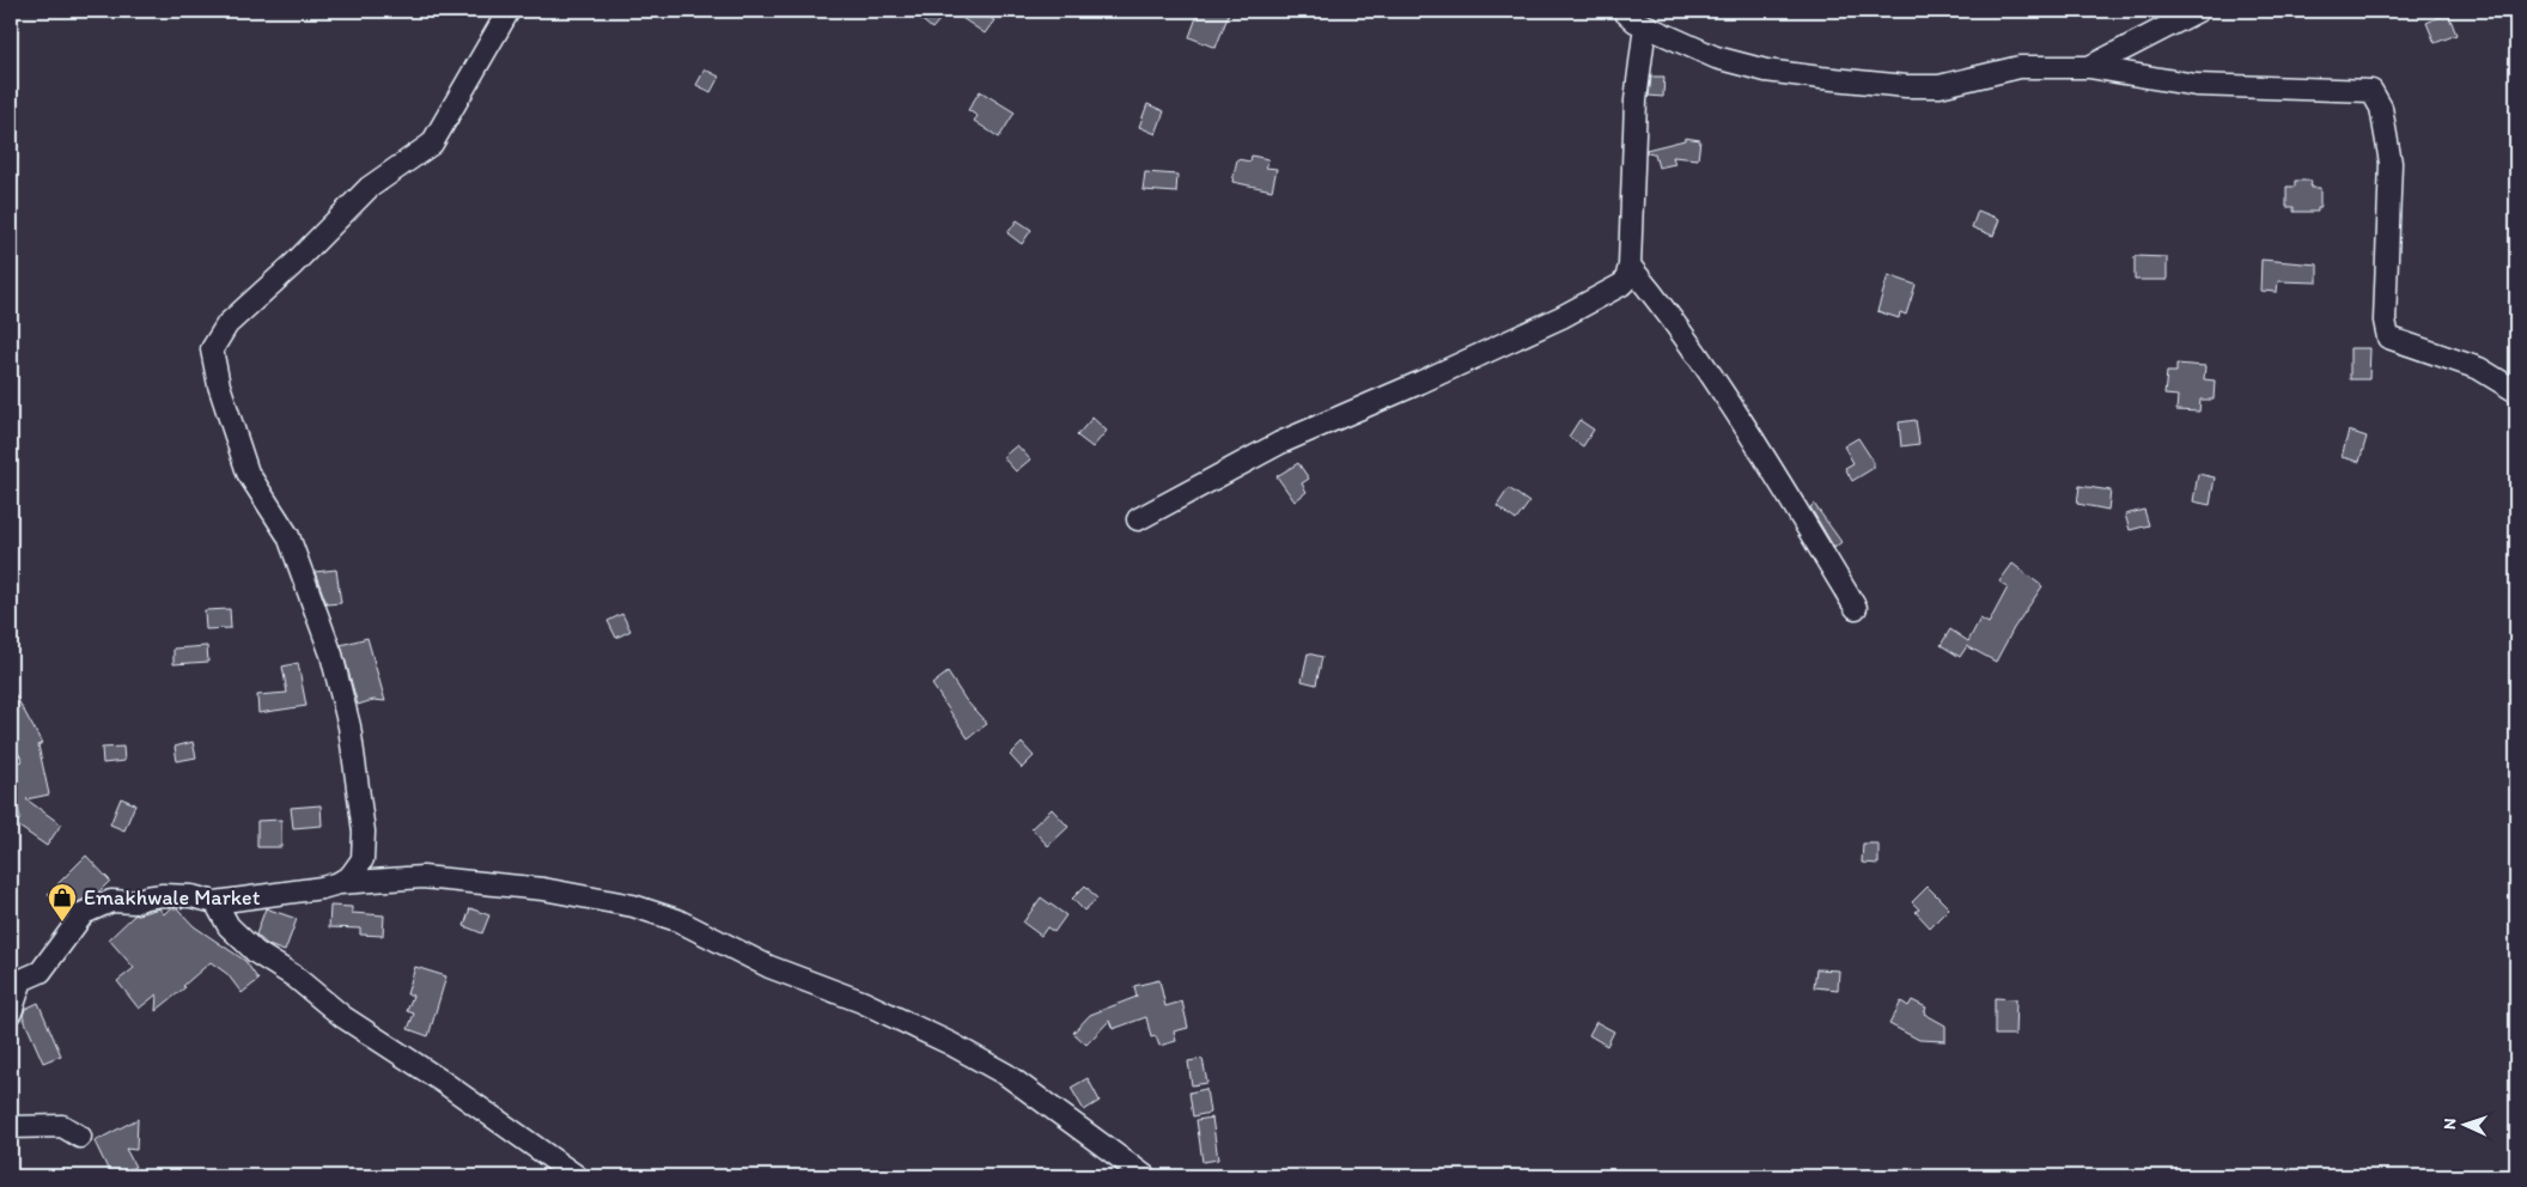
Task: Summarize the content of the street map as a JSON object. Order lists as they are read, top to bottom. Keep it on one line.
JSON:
{"places":{"shop":["Emakhwale Market"]},"north":"left"}
